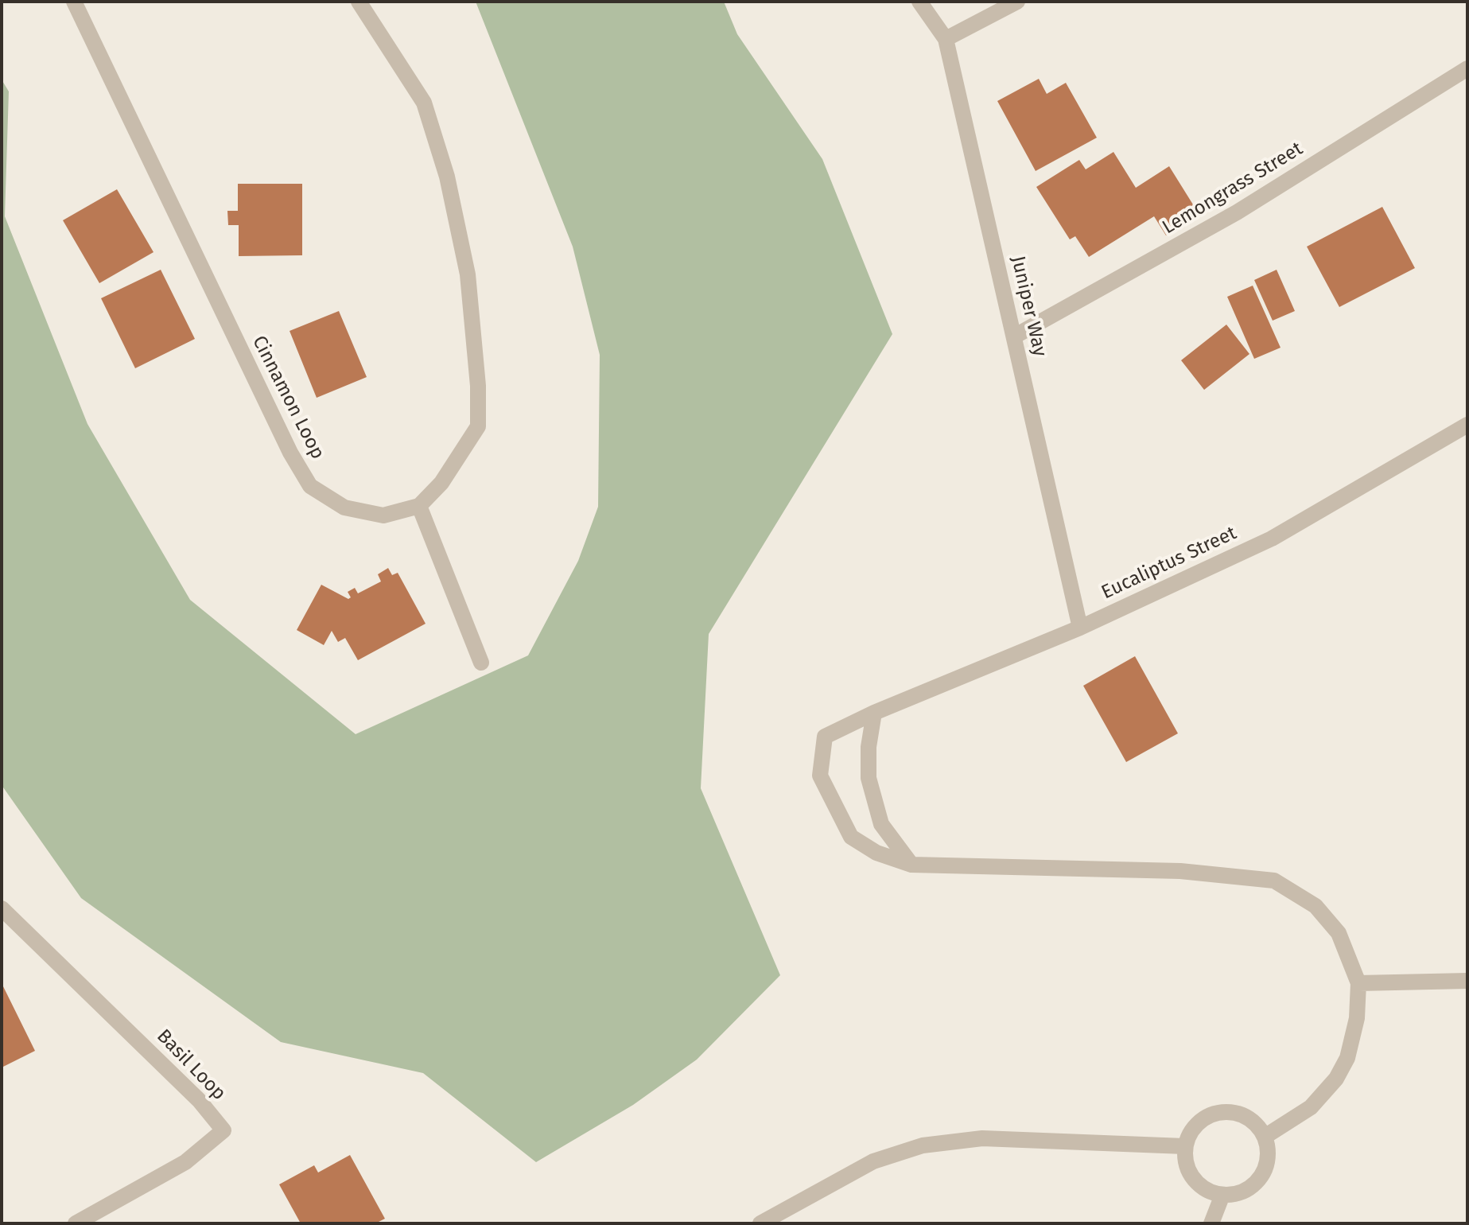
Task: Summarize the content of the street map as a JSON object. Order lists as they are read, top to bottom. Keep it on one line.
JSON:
{"streets":{"street":["Lemongrass Street","Juniper Way","Cinnamon Loop","Eucaliptus Street","Basil Loop"]},"crossings":[["Lemongrass Street","Juniper Way"],["Juniper Way","Eucaliptus Street"]]}
